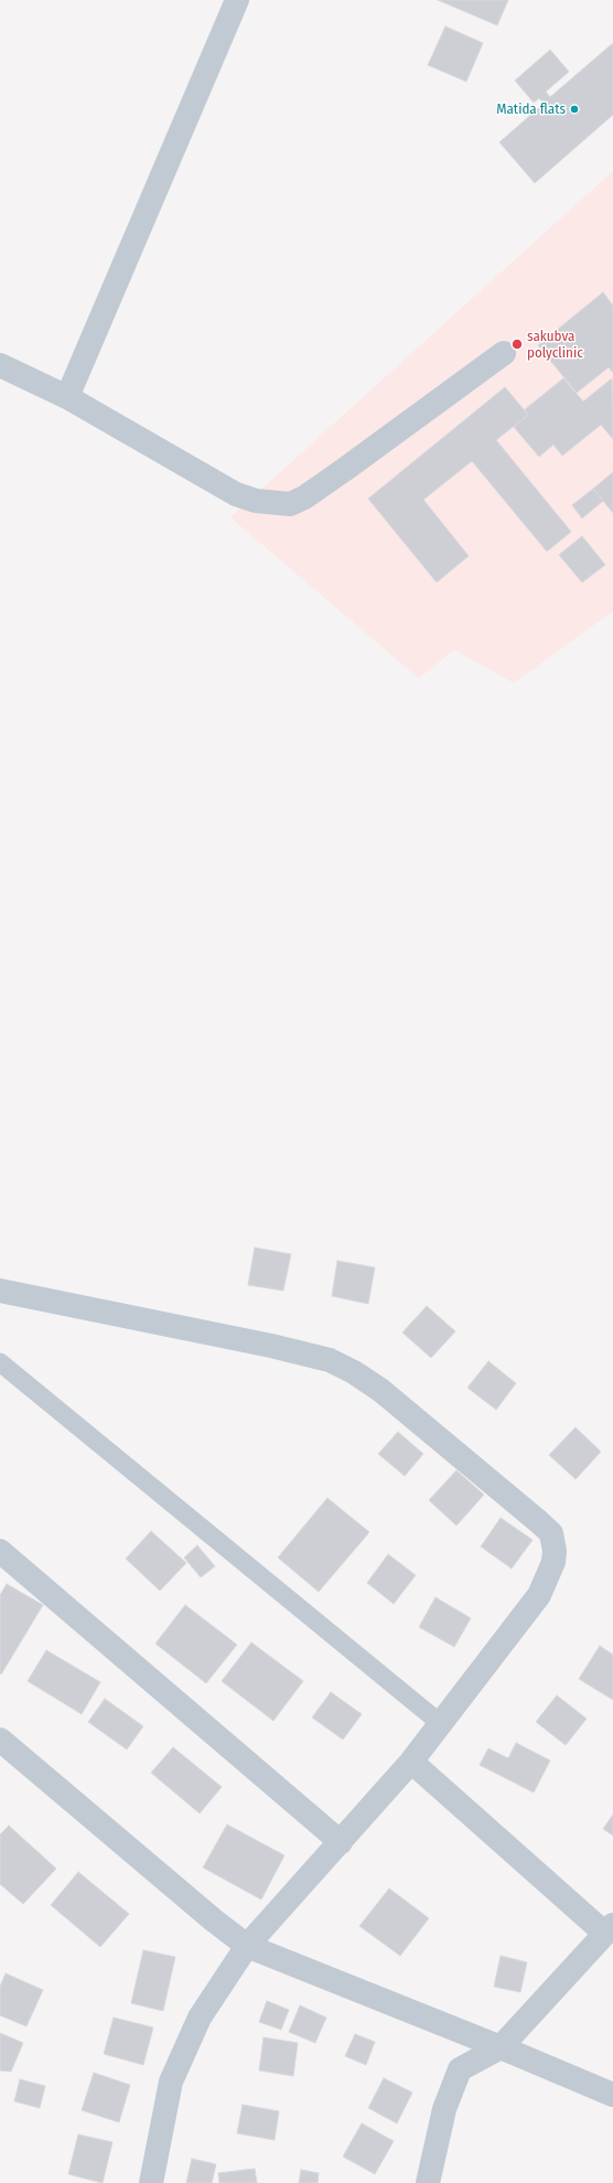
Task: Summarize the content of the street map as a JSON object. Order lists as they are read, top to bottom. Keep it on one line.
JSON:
{"places":["Matida flats","sakubva polyclinic"]}
